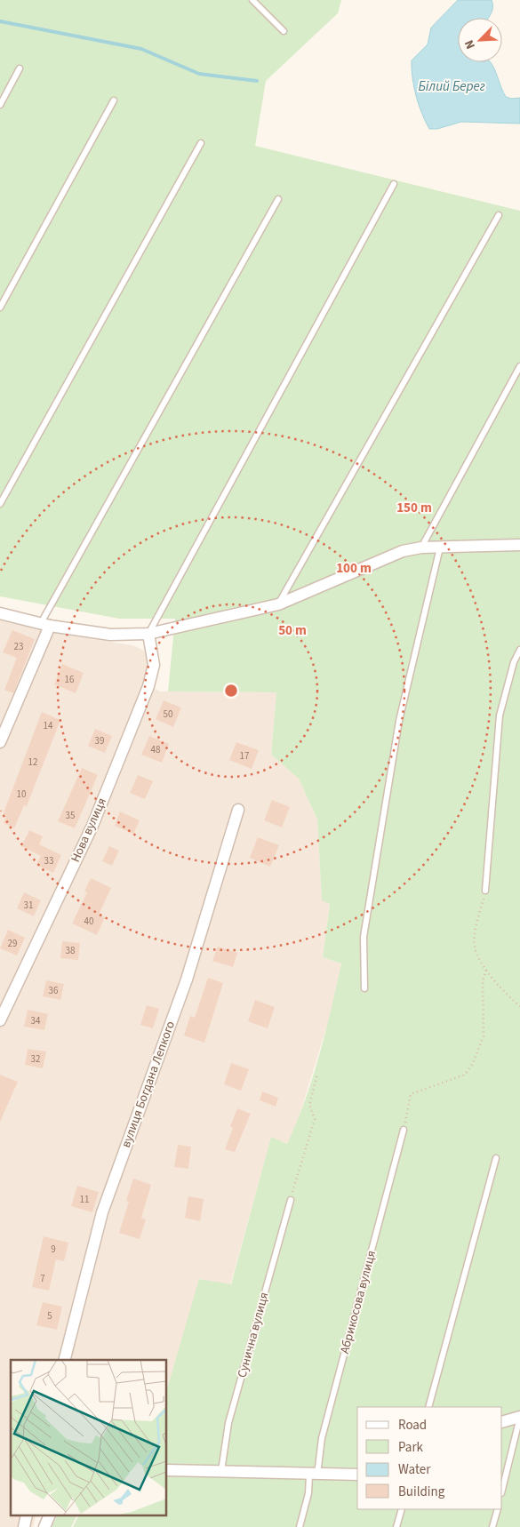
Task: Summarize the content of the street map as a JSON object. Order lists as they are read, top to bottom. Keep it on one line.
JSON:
{"streets":{"street":["Нова вулиця","вулиця Богдана Лепкого"],"lane":["Абрикосова вулиця","Сунична вулиця"]},"water":["Білий Берег"],"house_numbers":["23","16","50","14","39","48","17","12","10","35","33","31","40","29","38","36","34","32","11","9","7","5"],"legend":["Road","Park","Water","Building"],"north":"bottom left","rings":["150 m","100 m","50 m"]}
